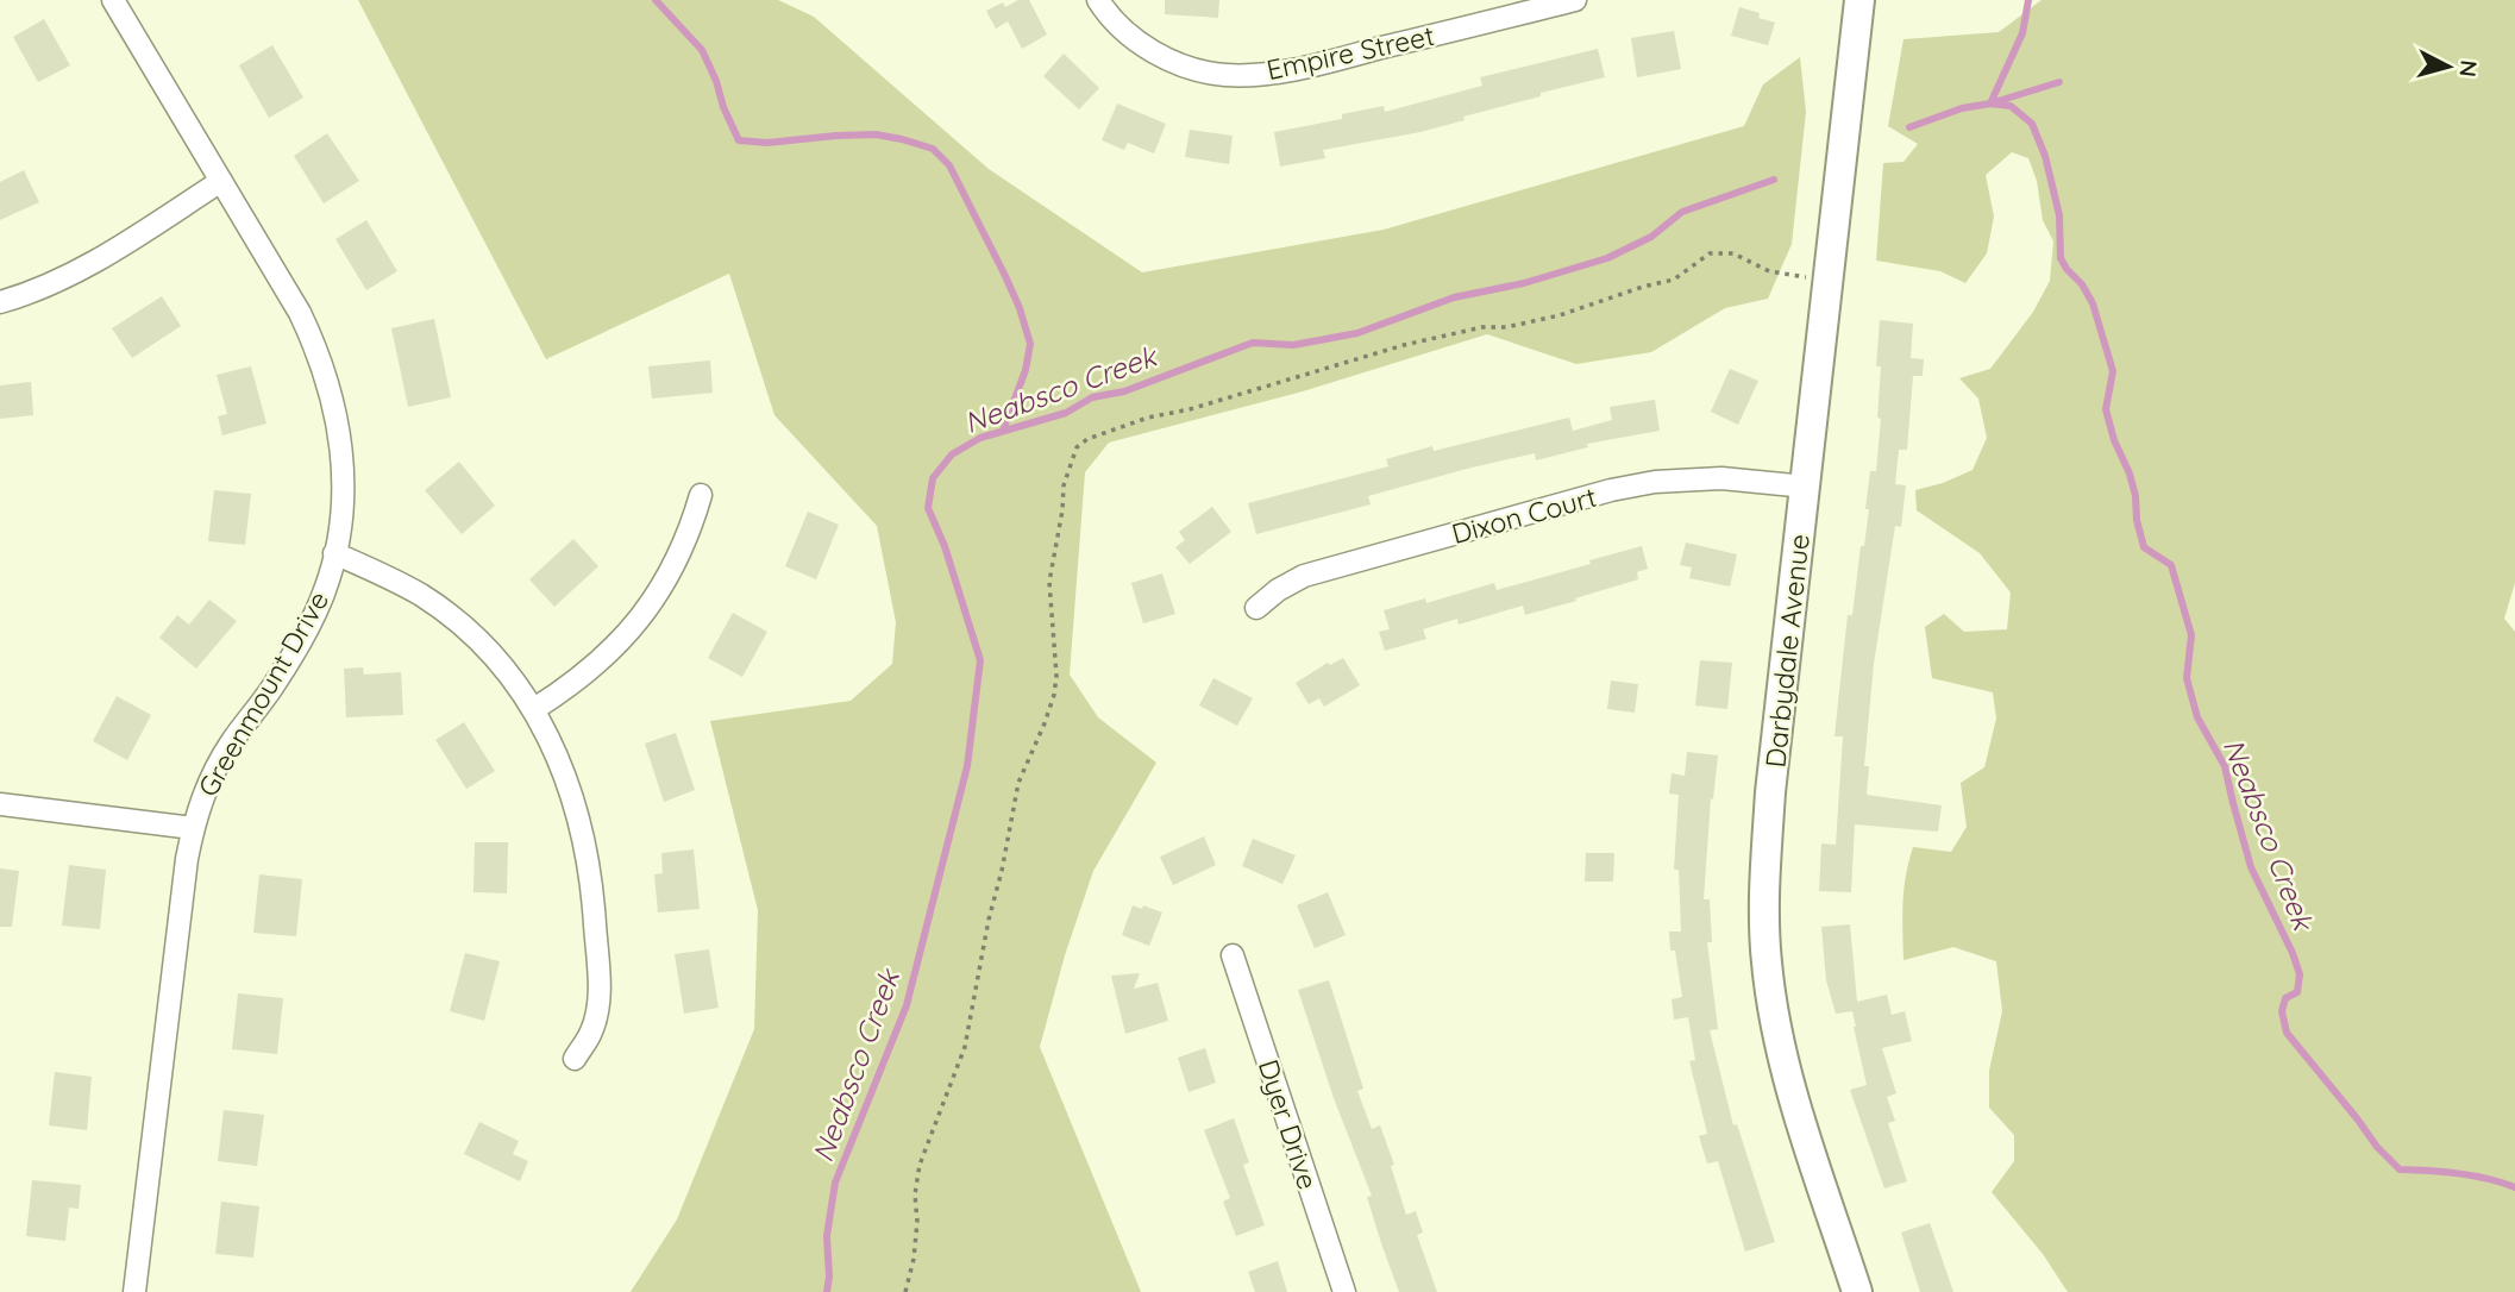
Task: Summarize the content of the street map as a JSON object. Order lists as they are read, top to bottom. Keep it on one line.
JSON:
{"streets":{"street":["Empire Street","Dixon Court","Darbydale Avenue","Greenmount Drive","Dyer Drive"]},"crossings":[["Dixon Court","Darbydale Avenue"]],"water":["Neabsco Creek"],"north":"right"}
